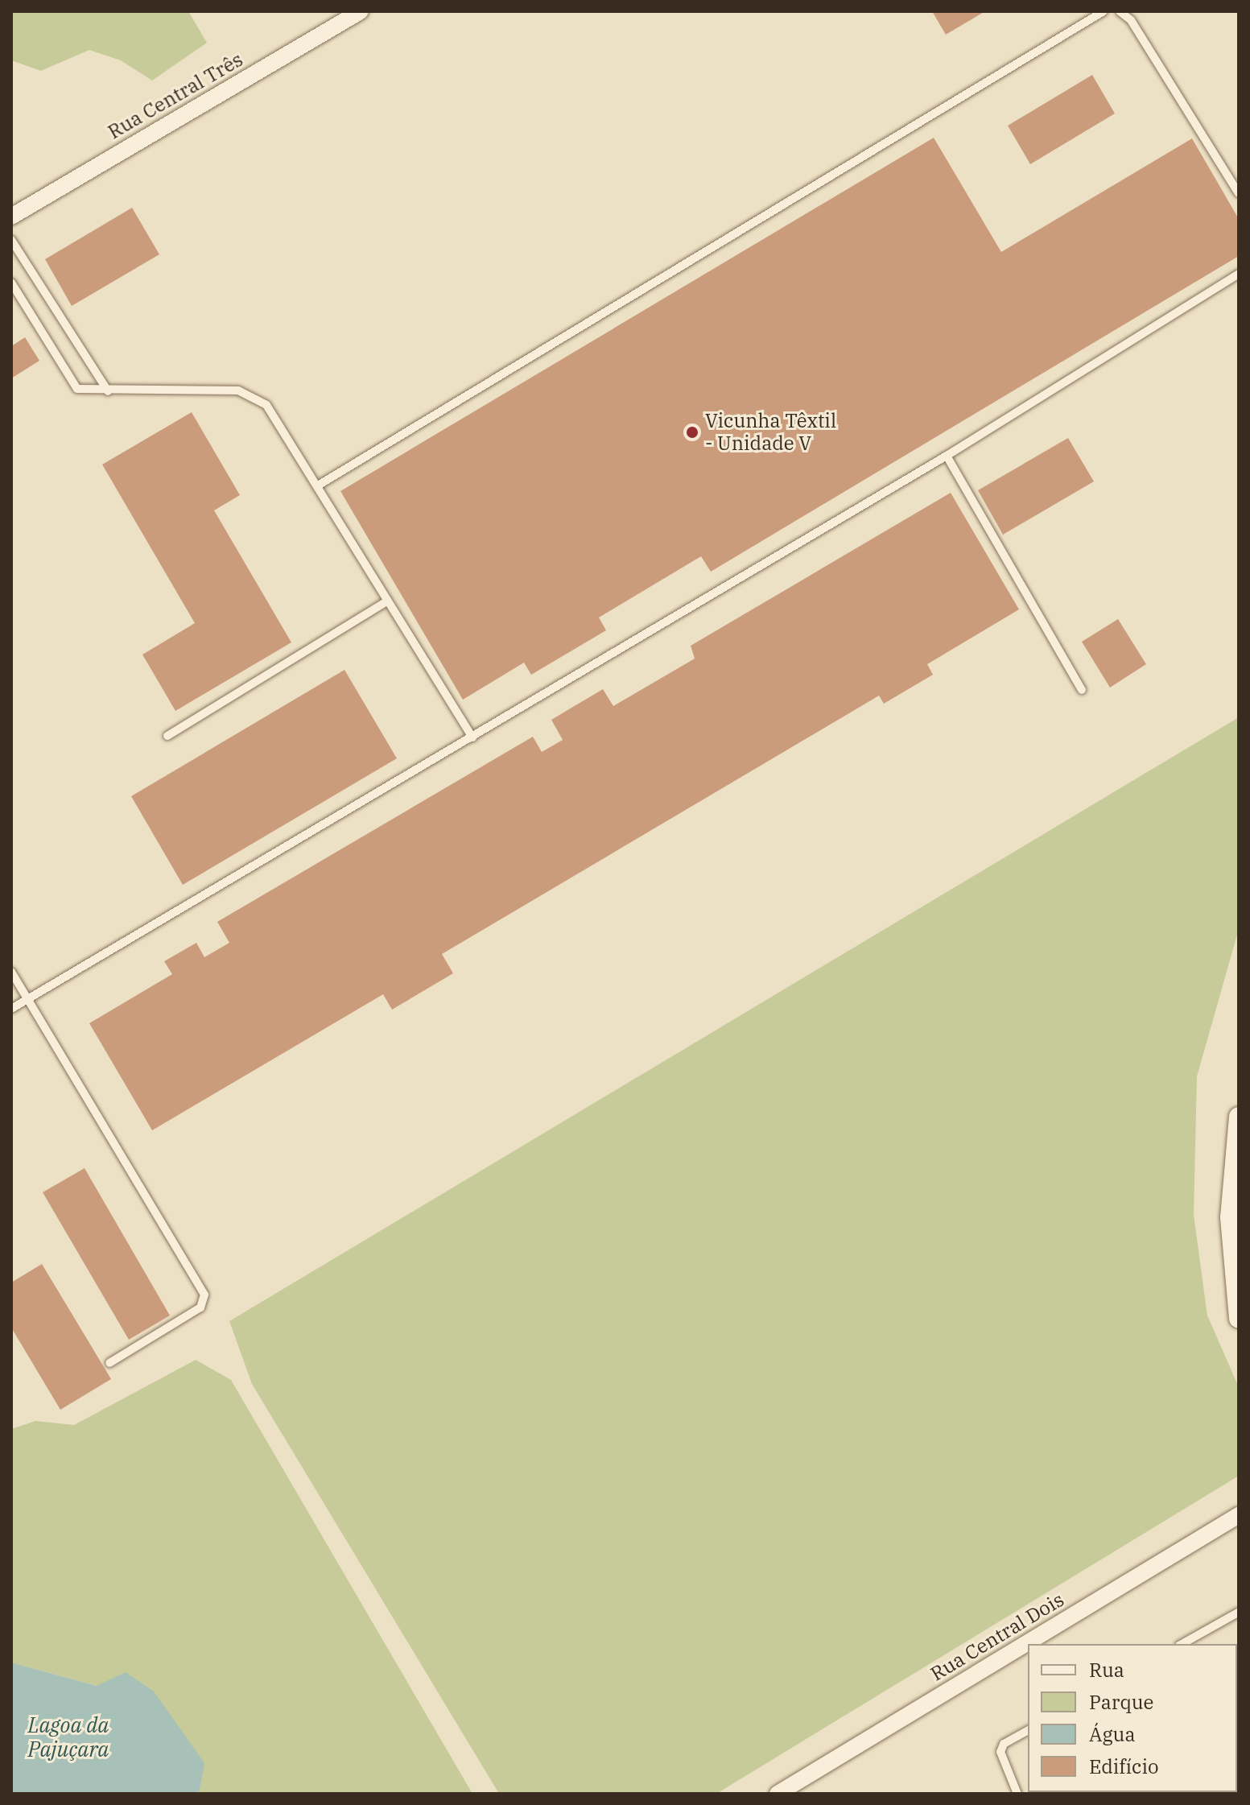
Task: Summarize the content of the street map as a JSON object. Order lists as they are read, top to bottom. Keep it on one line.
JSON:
{"streets":{"street":["Rua Central Três","Rua Central Dois"]},"water":["Lagoa da Pajuçara"],"places":["Vicunha Têxtil - Unidade V"],"legend":["Rua","Parque","Água","Edifício"]}
